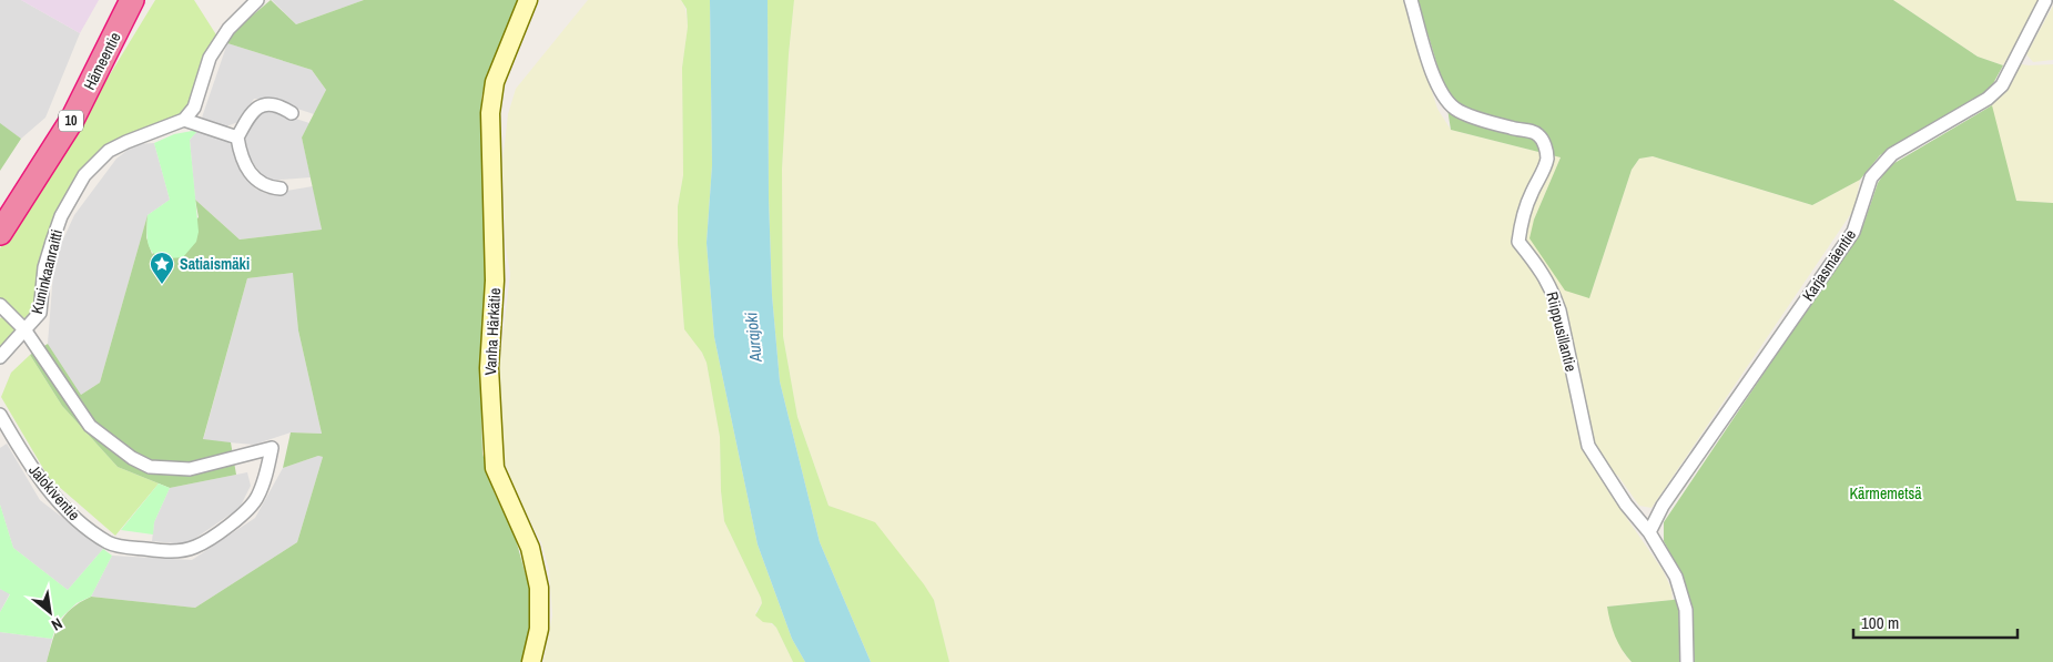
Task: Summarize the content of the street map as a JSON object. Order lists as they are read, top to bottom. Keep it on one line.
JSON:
{"streets":{"highway":["Hämeentie","10"],"street":["Karjasmäentie","Kuninkaanraitti","Vanha Härkätie","Riippusillantie","Jalokiventie"]},"crossings":[["Karjasmäentie","Riippusillantie"],["Kuninkaanraitti","Jalokiventie"]],"water":["Aurajoki"],"parks":["Kärmemetsä"],"places":{"place":["Satiaismäki"]},"scale_bar":"100 m","north":"bottom right"}
